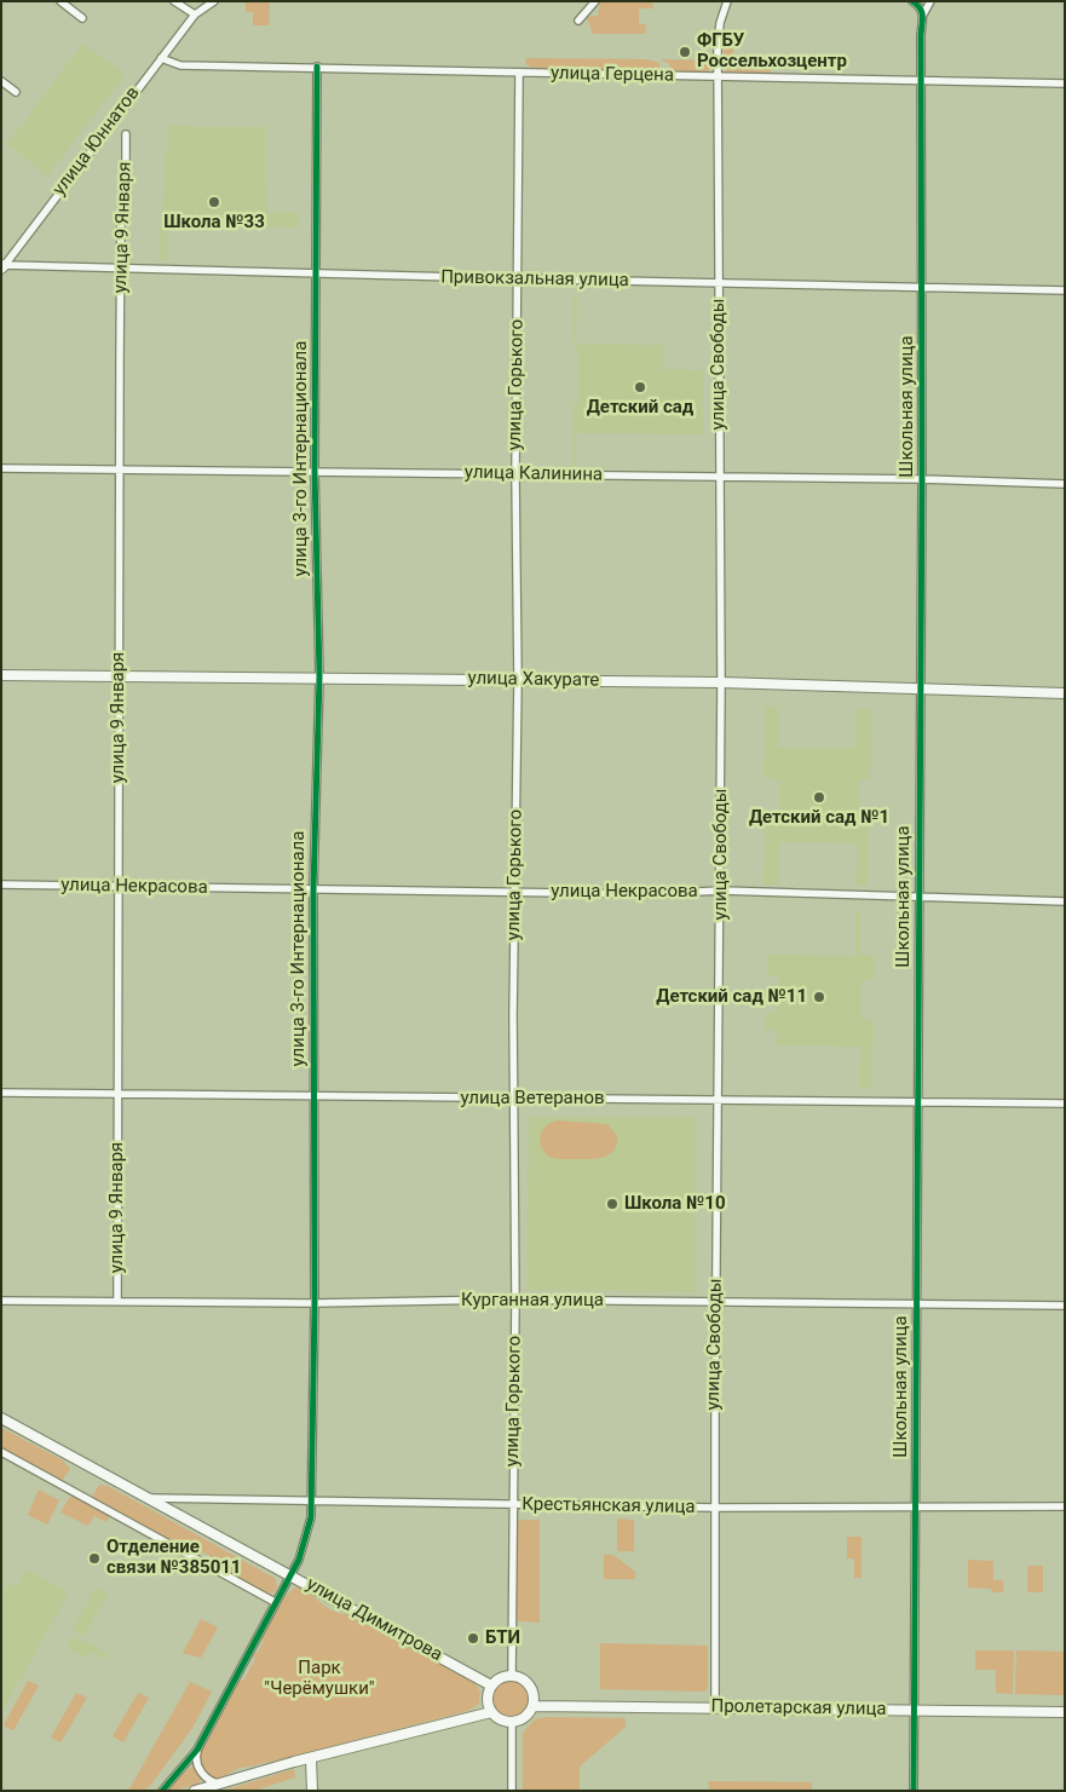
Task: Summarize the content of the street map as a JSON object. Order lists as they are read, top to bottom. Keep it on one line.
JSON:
{"streets":{"main road":["улица Хакурате","улица Димитрова","Пролетарская улица"],"street":["улица Герцена","улица Юннатов","улица 9 Января","Привокзальная улица","улица Свободы","улица Горького","Школьная улица","улица 3-го Интернационала","улица Калинина","улица Некрасова","улица Ветеранов","Курганная улица","Крестьянская улица"]},"crossings":[["улица Герцена","улица Юннатов"],["улица Герцена","улица Свободы"],["улица Герцена","улица Горького"],["улица Герцена","Школьная улица"],["улица Герцена","улица 3-го Интернационала"],["улица Юннатов","Привокзальная улица"],["улица 9 Января","Привокзальная улица"],["улица 9 Января","улица Калинина"],["улица 9 Января","улица Хакурате"],["улица 9 Января","улица Некрасова"],["улица 9 Января","улица Ветеранов"],["улица 9 Января","Курганная улица"],["Привокзальная улица","улица Свободы"],["Привокзальная улица","улица Горького"],["Привокзальная улица","Школьная улица"],["Привокзальная улица","улица 3-го Интернационала"],["улица Свободы","улица Калинина"],["улица Свободы","улица Хакурате"],["улица Свободы","улица Некрасова"],["улица Свободы","улица Ветеранов"],["улица Свободы","Курганная улица"],["улица Свободы","Крестьянская улица"],["улица Свободы","Пролетарская улица"],["улица Горького","улица Калинина"],["улица Горького","улица Хакурате"],["улица Горького","улица Некрасова"],["улица Горького","улица Ветеранов"],["улица Горького","Курганная улица"],["улица Горького","Крестьянская улица"],["улица Горького","улица Димитрова"],["улица Горького","Пролетарская улица"],["Школьная улица","улица Калинина"],["Школьная улица","улица Хакурате"],["Школьная улица","улица Некрасова"],["Школьная улица","улица Ветеранов"],["Школьная улица","Курганная улица"],["Школьная улица","Крестьянская улица"],["Школьная улица","Пролетарская улица"],["улица 3-го Интернационала","улица Калинина"],["улица 3-го Интернационала","улица Хакурате"],["улица 3-го Интернационала","улица Некрасова"],["улица 3-го Интернационала","улица Ветеранов"],["улица 3-го Интернационала","Курганная улица"],["улица 3-го Интернационала","Крестьянская улица"],["улица 3-го Интернационала","улица Димитрова"],["Крестьянская улица","улица Димитрова"],["улица Димитрова","Пролетарская улица"]],"parks":["Парк \"Черёмушки\""],"places":["ФГБУ Россельхозцентр","Школа №33","Детский сад","Детский сад №1","Детский сад №11","Школа №10","Отделение связи №385011","БТИ"]}
